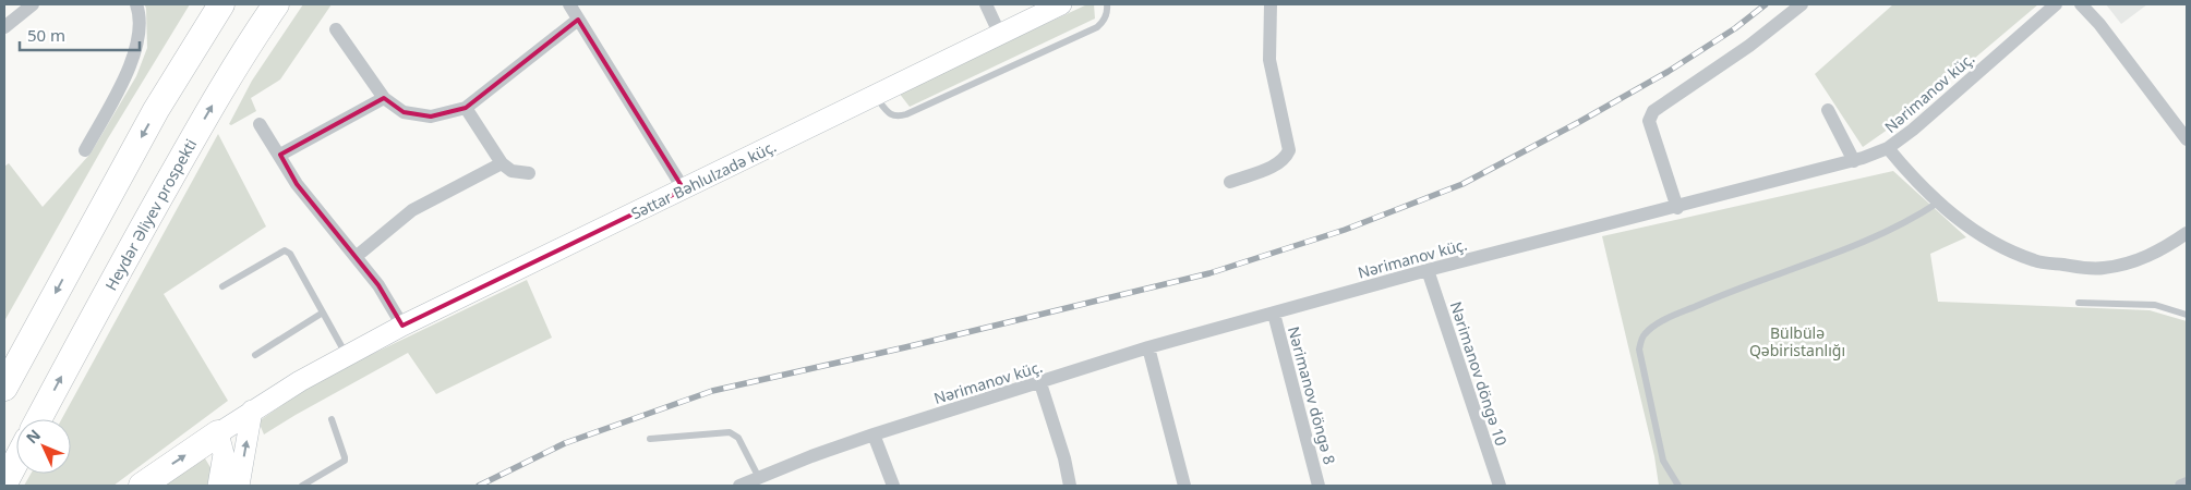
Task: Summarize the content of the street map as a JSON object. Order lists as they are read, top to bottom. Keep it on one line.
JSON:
{"streets":{"highway":["Heydər Əliyev prospekti"],"main road":["Səttar Bəhlulzadə küç."],"street":["Nərimanov küç.","Nərimanov döngə 10","Nərimanov döngə 8"]},"crossings":[["Nərimanov küç.","Nərimanov döngə 10"],["Nərimanov küç.","Nərimanov döngə 8"]],"parks":["Bülbülə Qəbiristanlığı"],"scale_bar":"50 m","north":"top left"}
